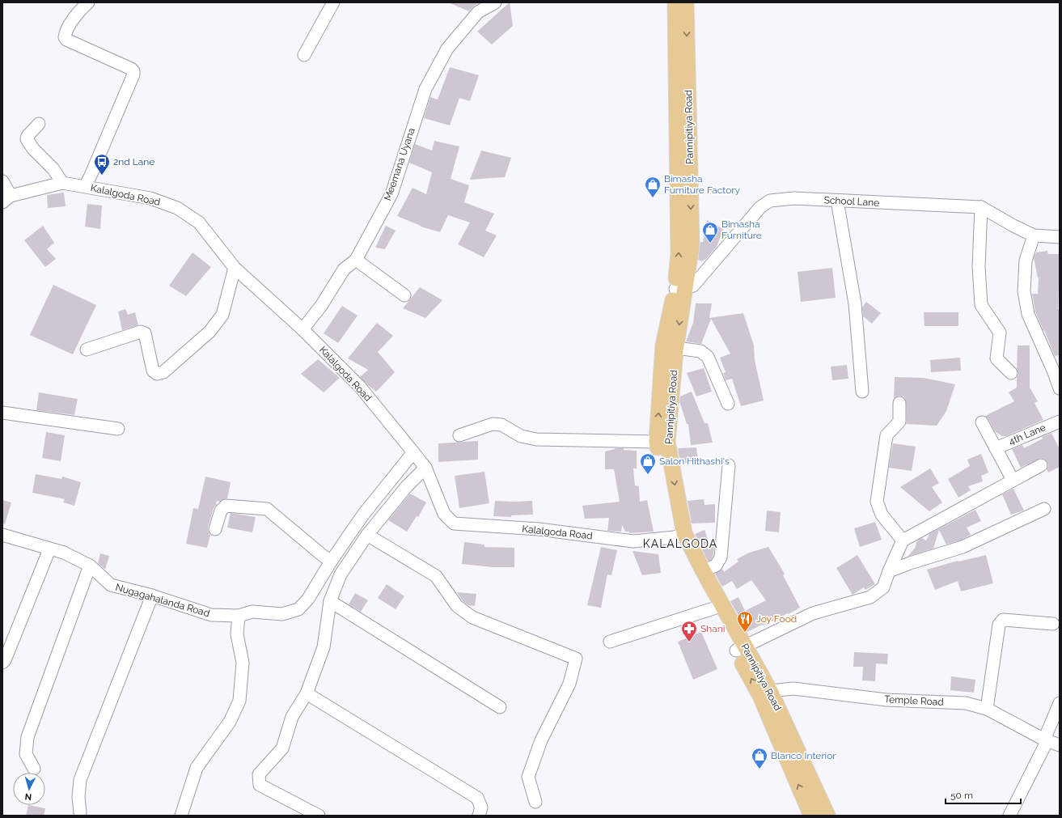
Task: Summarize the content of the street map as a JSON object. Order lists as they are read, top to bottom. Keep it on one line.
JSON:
{"streets":{"main road":["Pannipitiya Road"],"street":["Meemana Uyana","Kalalgoda Road","School Lane","4th Lane","Nugagahalanda Road","Temple Road"]},"crossings":[["Pannipitiya Road","Kalalgoda Road"],["Pannipitiya Road","School Lane"],["Pannipitiya Road","Temple Road"],["Meemana Uyana","Kalalgoda Road"],["Kalalgoda Road","Nugagahalanda Road"]],"districts":["KALALGODA"],"places":{"bus stop":["2nd Lane"],"shop":["Bimasha Furniture Factory","Bimasha Furniture","Salon Hithashi's","Blanco Interior"],"restaurant":["Joy Food"],"pharmacy":["Shani"]},"scale_bar":"50 m","north":"bottom"}
